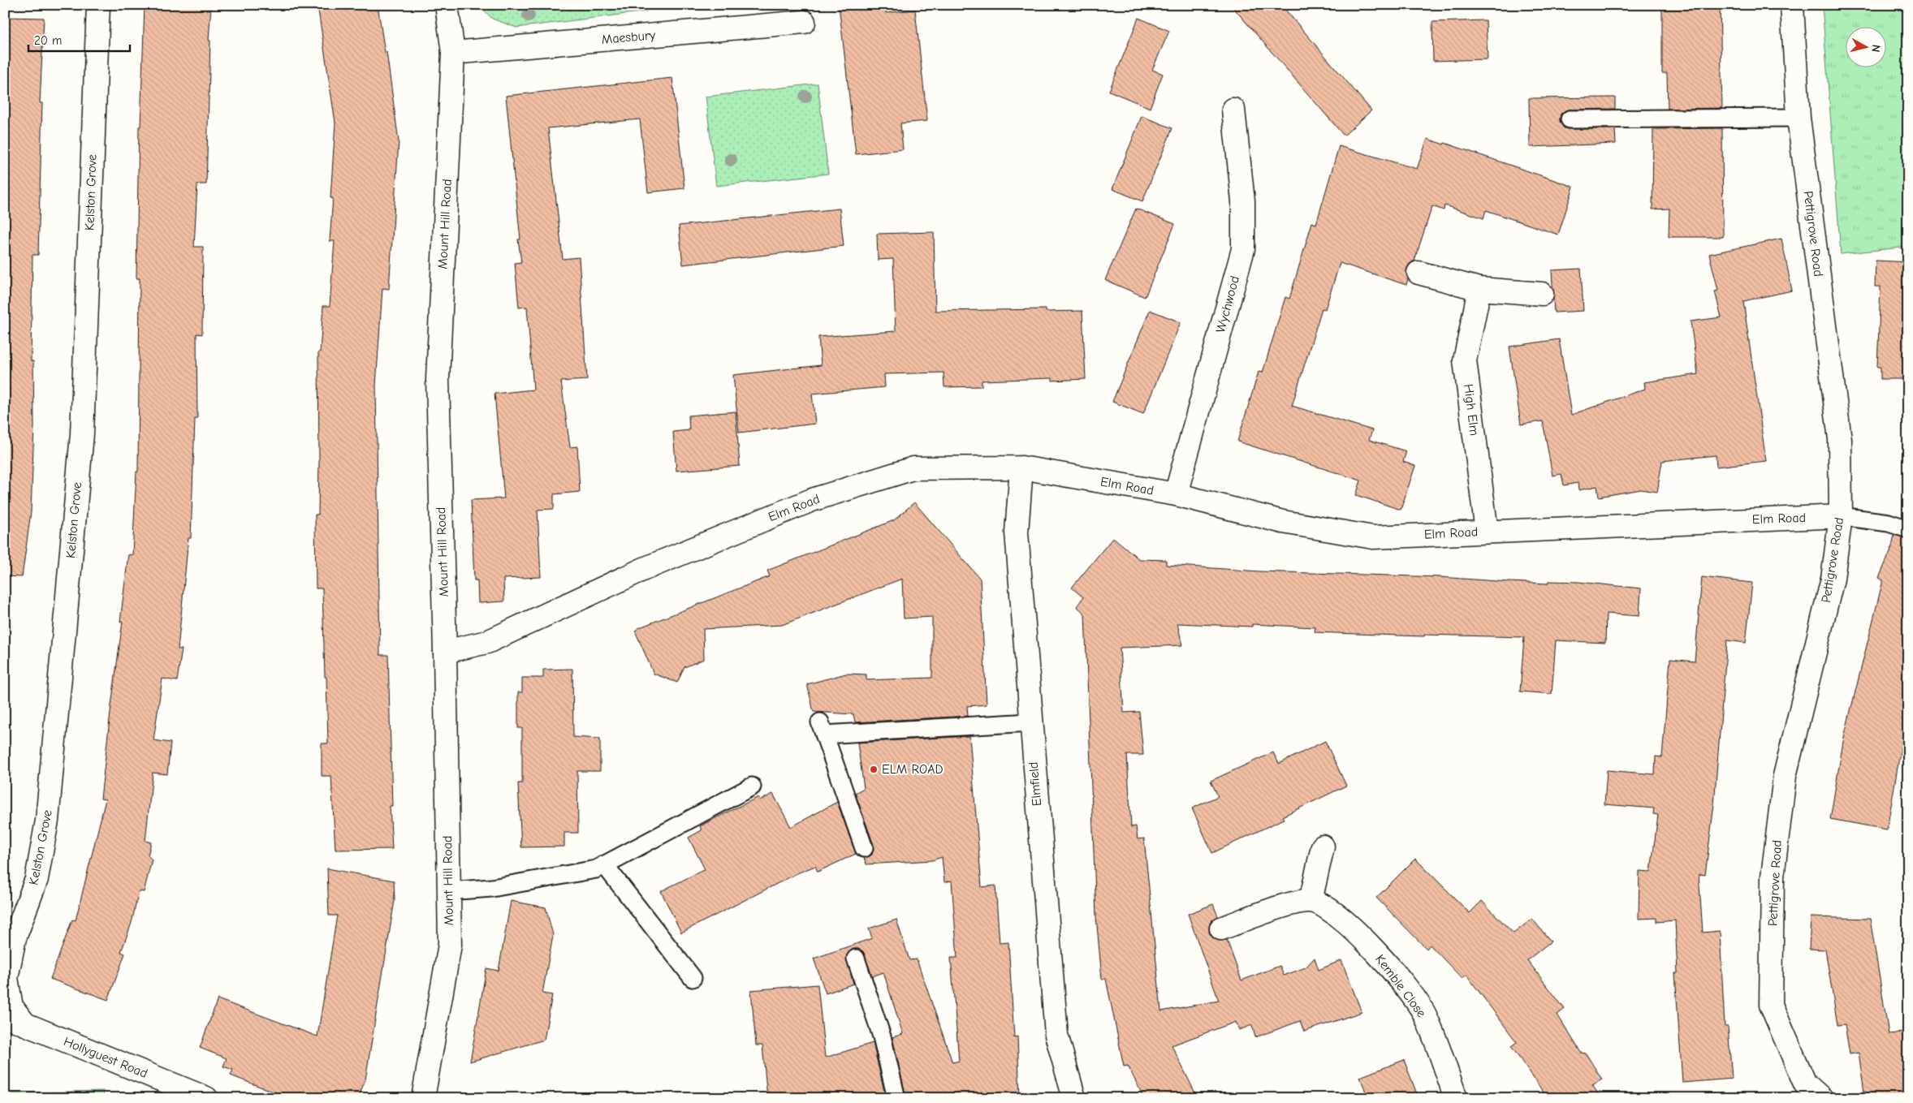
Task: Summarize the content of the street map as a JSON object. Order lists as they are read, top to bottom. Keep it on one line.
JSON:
{"streets":{"street":["Maesbury","Kelston Grove","Mount Hill Road","Pettigrove Road","Wychwood","High Elm","Elm Road","Elmfield","Kemble Close","Hollyguest Road"]},"crossings":[["Maesbury","Mount Hill Road"],["Kelston Grove","Hollyguest Road"],["Mount Hill Road","Elm Road"],["Pettigrove Road","Elm Road"],["Wychwood","Elm Road"],["High Elm","Elm Road"],["Elm Road","Elmfield"]],"places":["ELM ROAD"],"scale_bar":"20 m","north":"right"}
